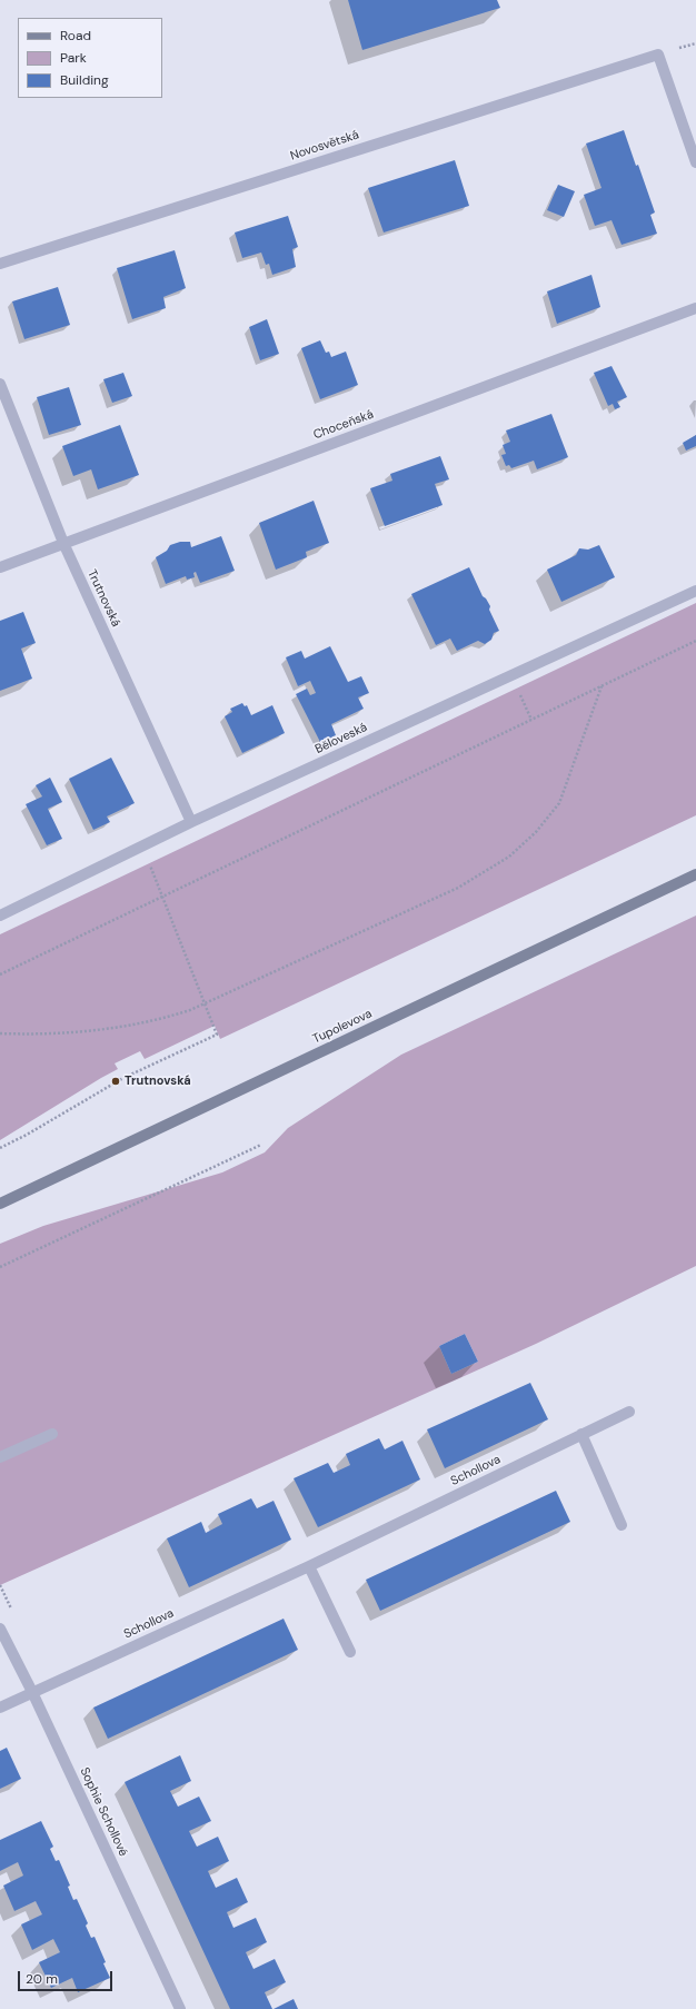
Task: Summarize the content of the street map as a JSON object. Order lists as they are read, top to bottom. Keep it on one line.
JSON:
{"streets":{"main road":["Tupolevova"],"street":["Novosvětská","Choceňská","Trutnovská","Běloveská","Schollova","Sophie Schollové"]},"crossings":[["Choceňská","Trutnovská"],["Trutnovská","Běloveská"],["Schollova","Sophie Schollové"]],"places":["Trutnovská"],"legend":["Road","Park","Building"],"scale_bar":"20 m"}
